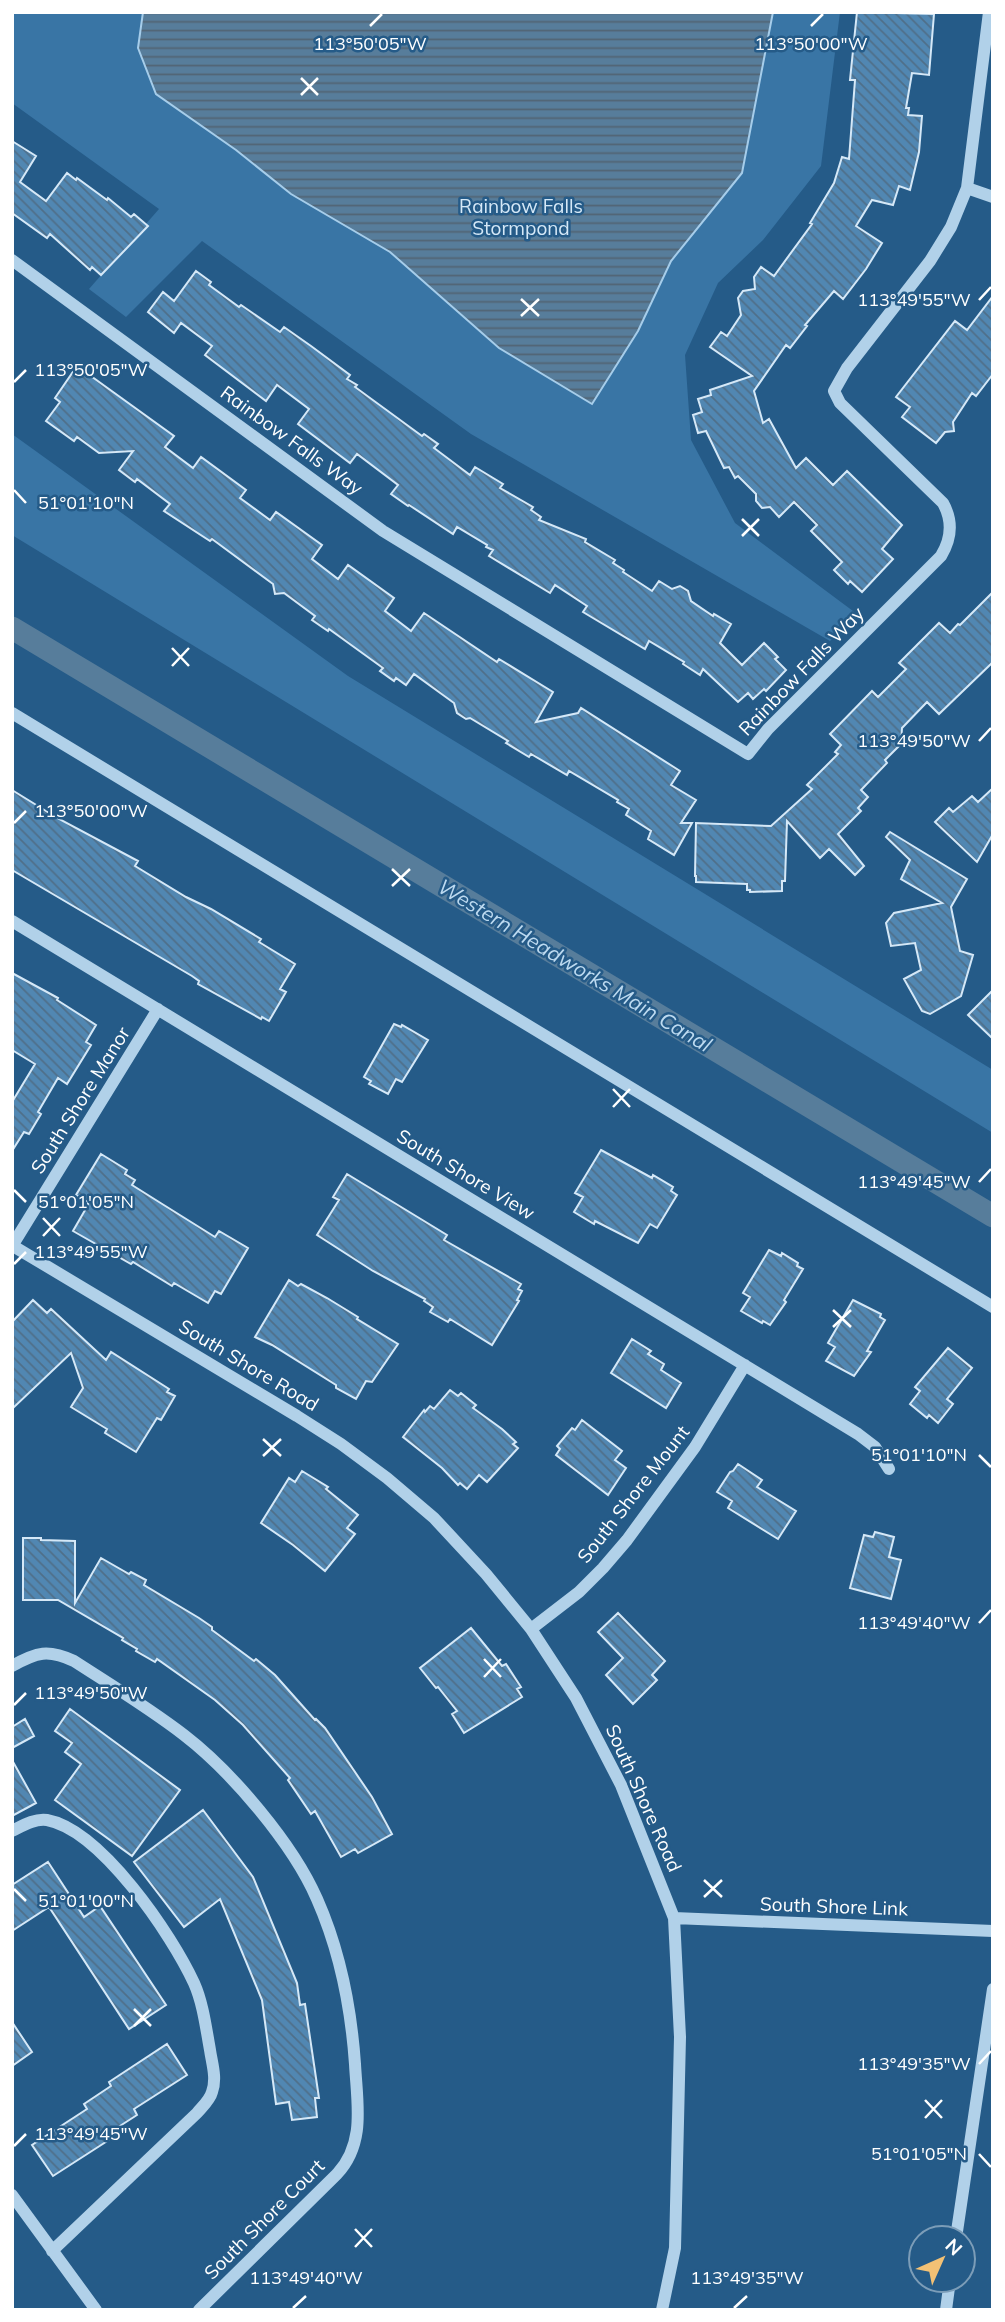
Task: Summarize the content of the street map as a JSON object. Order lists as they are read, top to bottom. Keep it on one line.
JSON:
{"streets":{"street":["Rainbow Falls Way","South Shore Manor","South Shore View","South Shore Road","South Shore Mount","South Shore Link","South Shore Court"]},"crossings":[["South Shore Manor","South Shore View"],["South Shore Manor","South Shore Road"],["South Shore View","South Shore Mount"],["South Shore Road","South Shore Mount"],["South Shore Road","South Shore Link"]],"water":["Western Headworks Main Canal"],"parks":["Rainbow Falls Stormpond"],"north":"top right","coordinates":["113°50'05\"W","113°50'00\"W","113°49'55\"W","51°01'10\"N","113°49'50\"W","113°49'45\"W","51°01'05\"N","113°49'40\"W","51°01'00\"N","113°49'35\"W"]}
